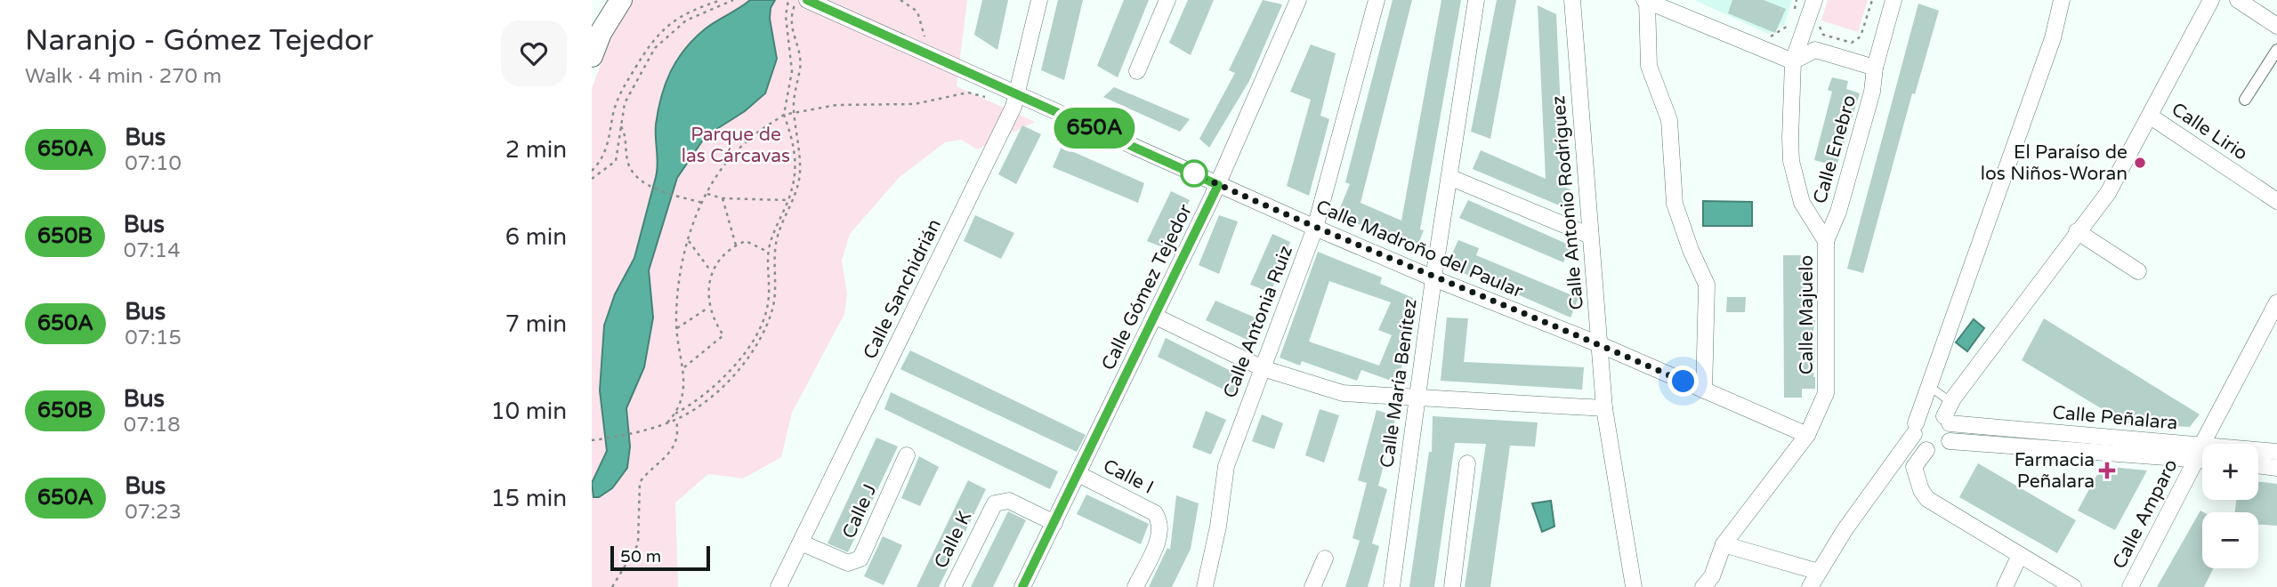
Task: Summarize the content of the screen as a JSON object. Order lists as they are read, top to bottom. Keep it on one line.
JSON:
{"streets":{"street":["Calle Lirio","Calle Enebro","Calle Antonio Rodríguez","Calle Madroño del Paular","Calle Gómez Tejedor","Calle Sanchidrián","Calle Majuelo","Calle Antonia Ruiz","Calle María Benítez","Calle Peñalara","Calle I","Calle J","Calle Amparo","Calle K"]},"crossings":[["Calle Enebro","Calle Majuelo"],["Calle Antonio Rodríguez","Calle Madroño del Paular"],["Calle Madroño del Paular","Calle Gómez Tejedor"],["Calle Madroño del Paular","Calle Sanchidrián"],["Calle Madroño del Paular","Calle Majuelo"],["Calle Madroño del Paular","Calle Antonia Ruiz"],["Calle Madroño del Paular","Calle María Benítez"],["Calle Gómez Tejedor","Calle I"],["Calle Gómez Tejedor","Calle K"],["Calle Sanchidrián","Calle J"],["Calle Peñalara","Calle Amparo"]],"parks":["Parque de las Cárcavas"],"places":{"other":["El Paraíso de los Niños-Woran"],"health":["Farmacia Peñalara"]},"lines":["bus line 650A"],"scale_bar":"50 m","page":{"heading":["Naranjo - Gómez Tejedor","Walk · 4 min · 270 m"],"on_map":"650A","list":[{"mark":"650A","name":"Bus","note":"07:10","value":"2 min"},{"mark":"650B","name":"Bus","note":"07:14","value":"6 min"},{"mark":"650A","name":"Bus","note":"07:15","value":"7 min"},{"mark":"650B","name":"Bus","note":"07:18","value":"10 min"},{"mark":"650A","name":"Bus","note":"07:23","value":"15 min"}],"map_buttons":["+","−"],"scale":"50 m"}}
